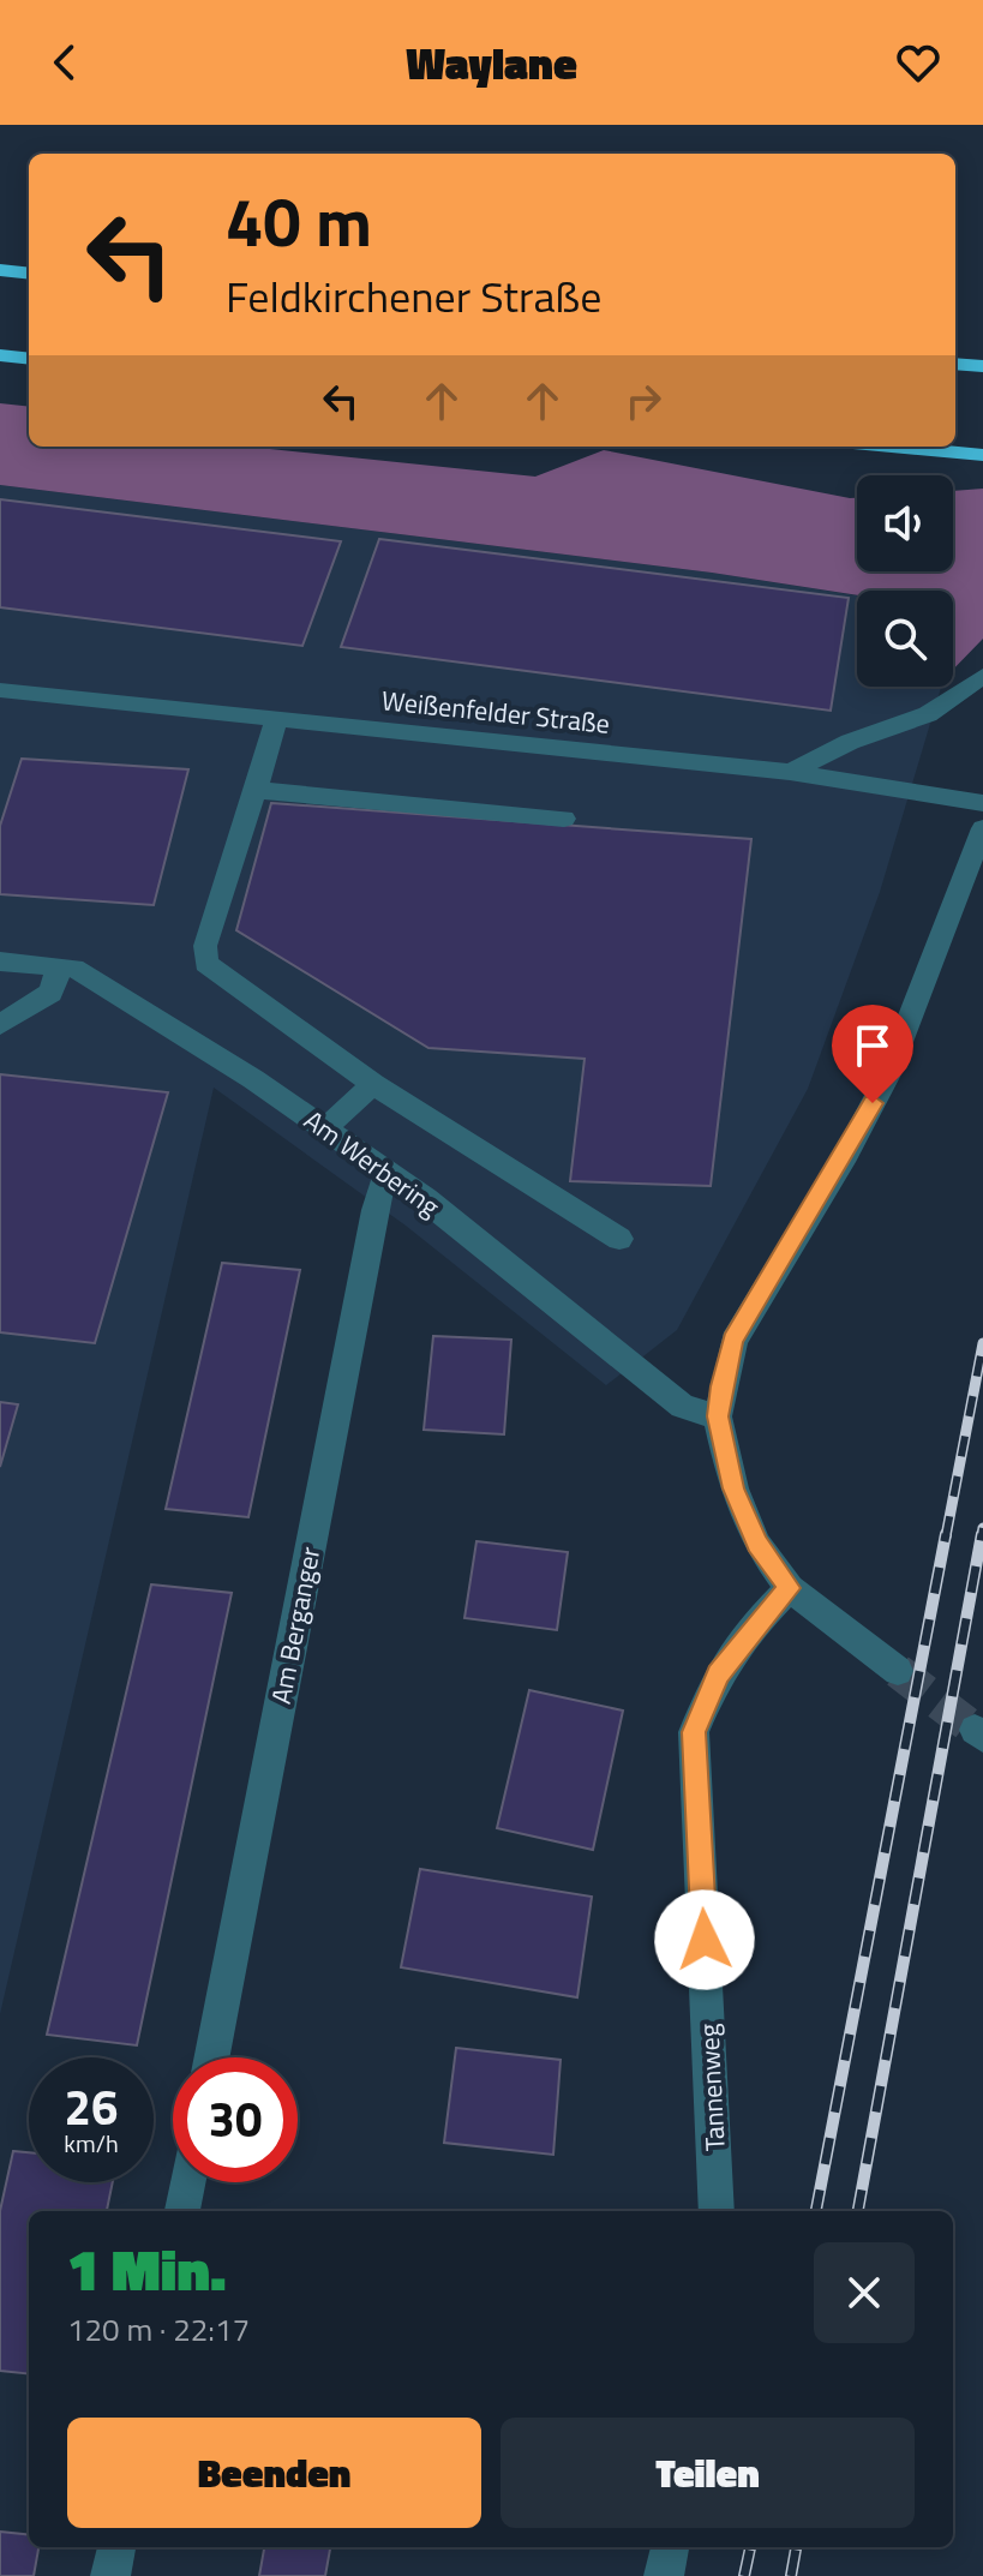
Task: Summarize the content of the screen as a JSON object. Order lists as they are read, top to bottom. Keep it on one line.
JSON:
{"streets":{"street":["Weißenfelder Straße","Am Werbering","Am Berganger","Tannenweg"]},"crossings":[["Am Werbering","Am Berganger"]],"page":{"header":"Waylane","turn":["40 m","Feldkirchener Straße"],"speed":"26 km/h","limit":"30","heading":["1 Min.","120 m · 22:17"],"buttons":["Beenden","Teilen"]}}
